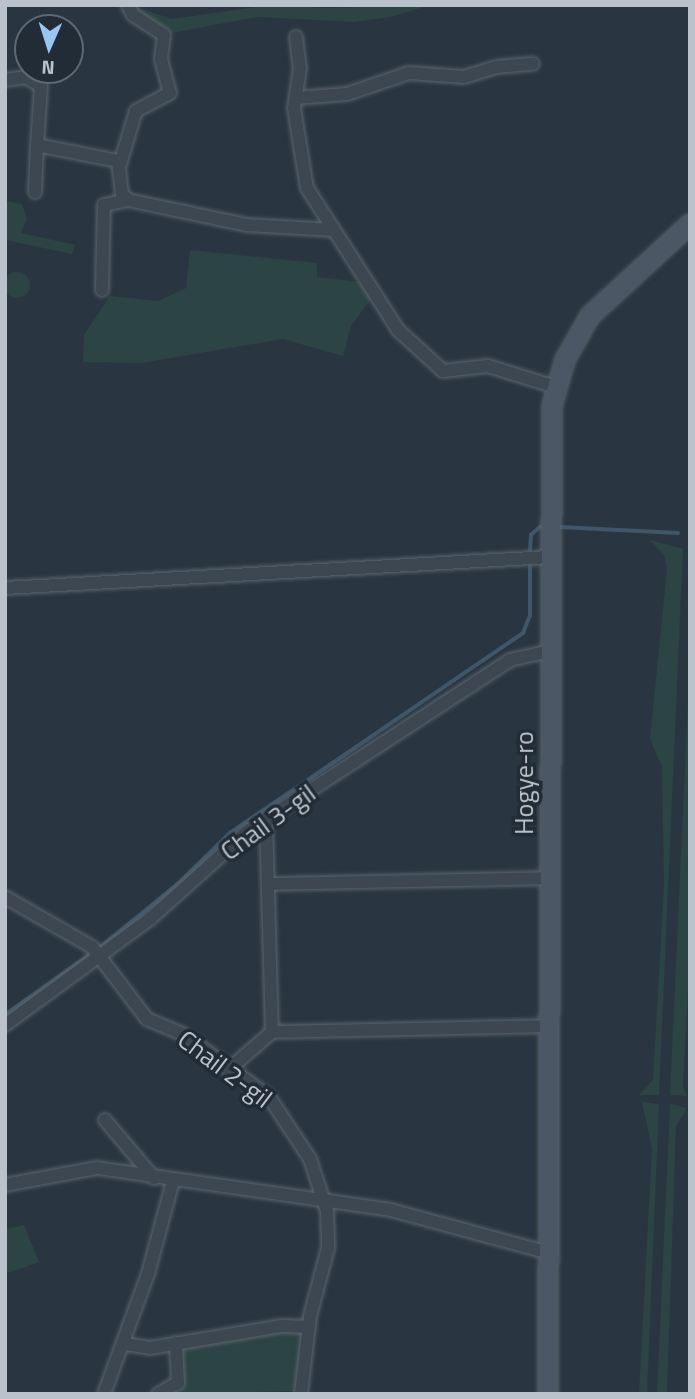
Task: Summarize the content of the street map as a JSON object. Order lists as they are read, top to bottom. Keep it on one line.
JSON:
{"streets":{"street":["Hogye-ro","Chail 3-gil","Chail 2-gil"]},"crossings":[["Hogye-ro","Chail 3-gil"],["Chail 3-gil","Chail 2-gil"]],"north":"bottom"}
